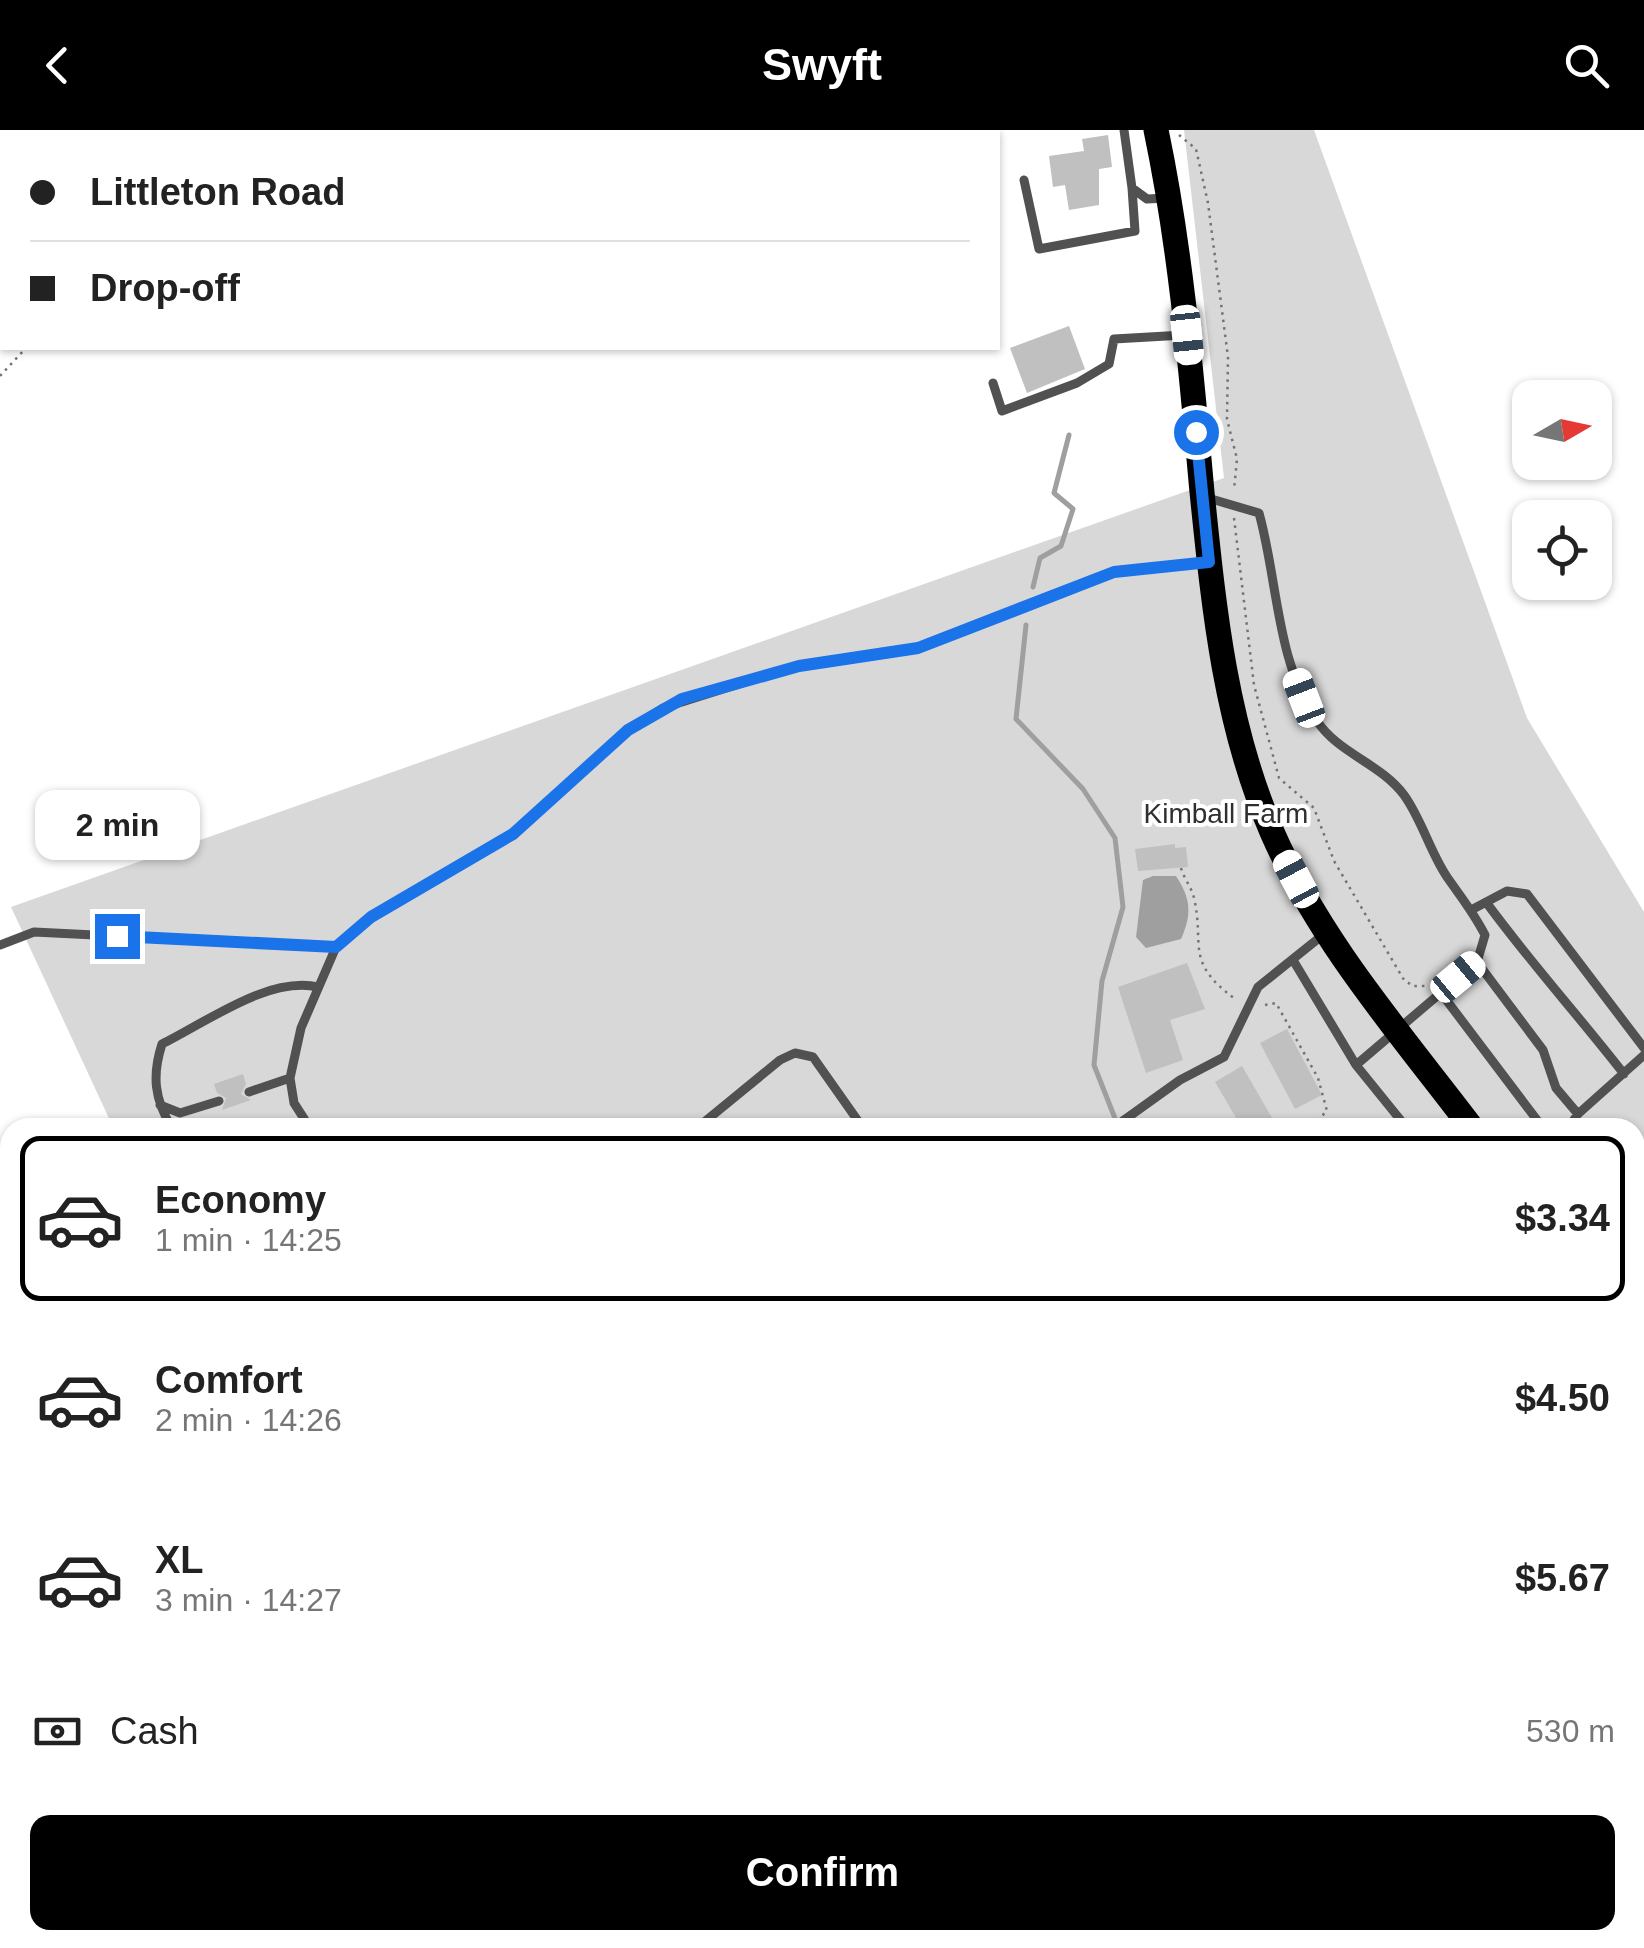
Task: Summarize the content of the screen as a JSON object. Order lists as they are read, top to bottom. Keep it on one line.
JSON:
{"parks":["Kimball Farm"],"north":"right","page":{"header":"Swyft","banner":["Littleton Road","Drop-off"],"bubble":"2 min","list":[{"name":"Economy","note":"1 min · 14:25","value":"$3.34"},{"name":"Comfort","note":"2 min · 14:26","value":"$4.50"},{"name":"XL","note":"3 min · 14:27","value":"$5.67"}],"pay":["Cash","530 m"],"buttons":"Confirm"}}
